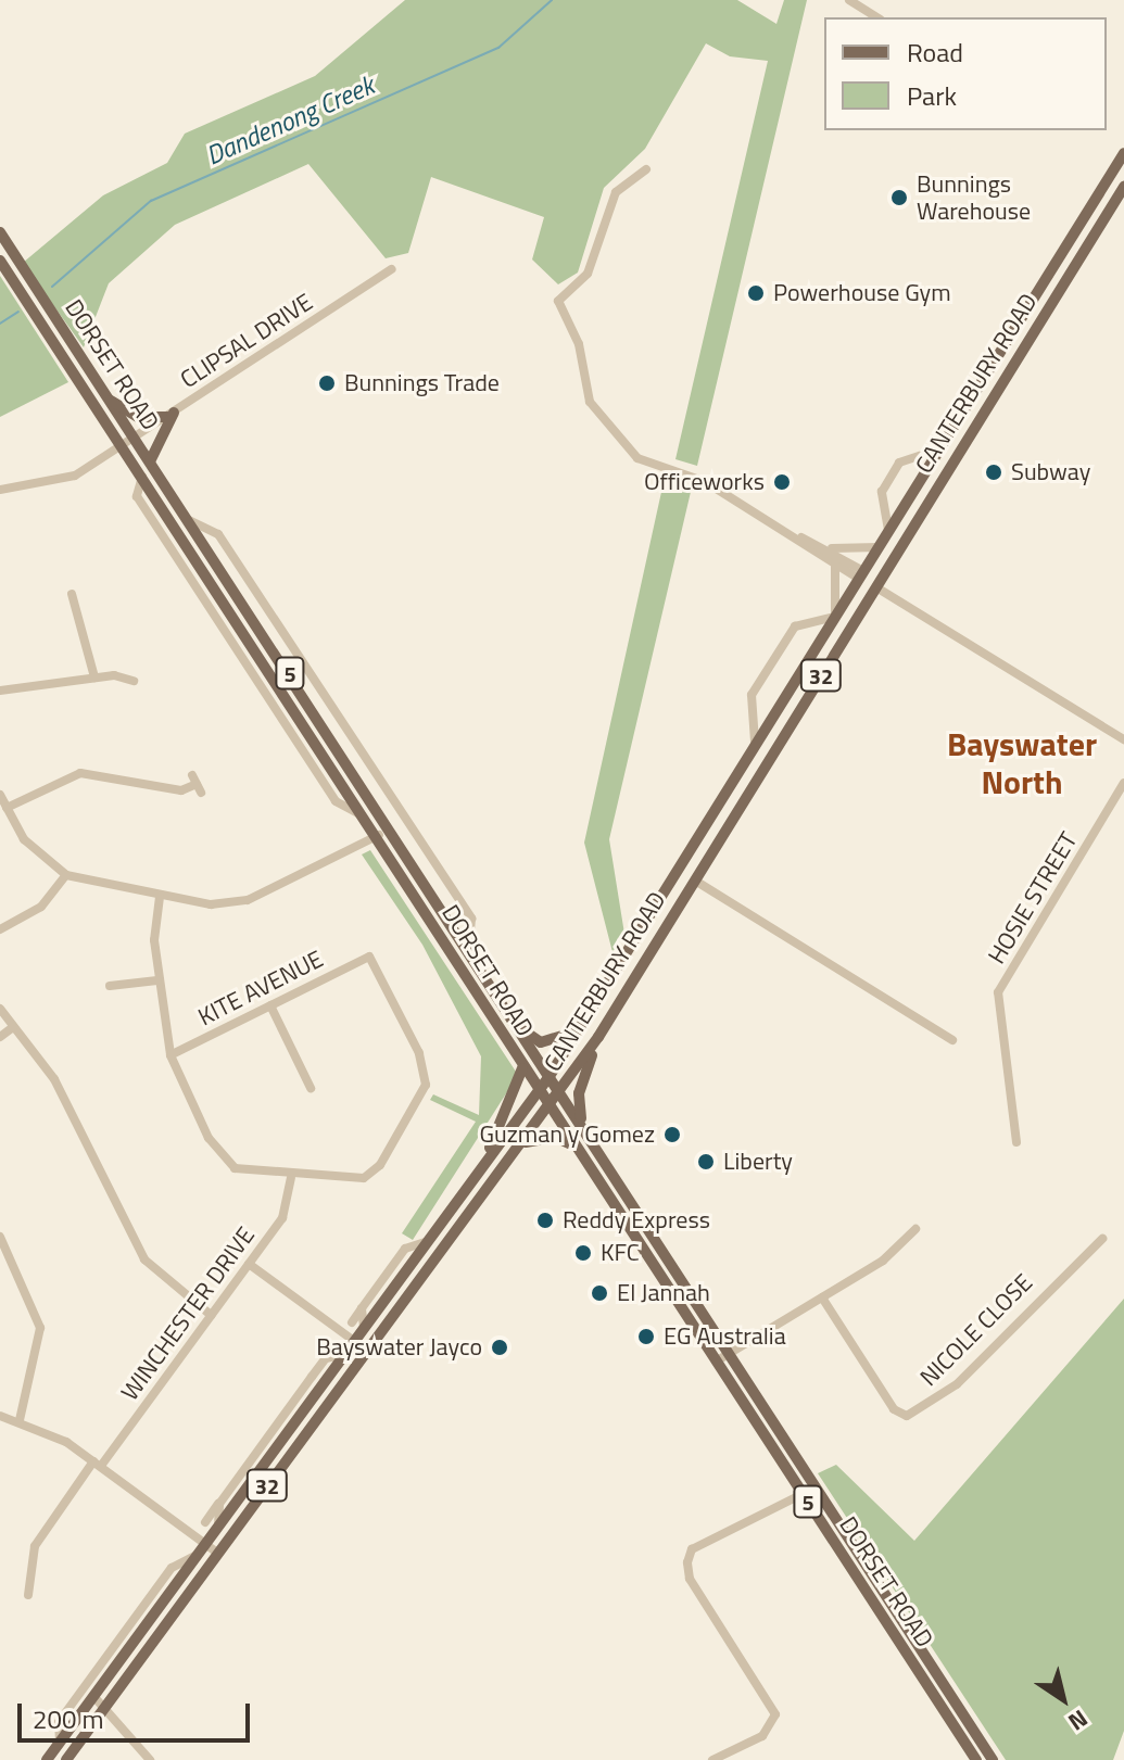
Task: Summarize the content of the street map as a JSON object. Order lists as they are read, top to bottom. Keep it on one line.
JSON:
{"streets":{"main road":["DORSET ROAD","CANTERBURY ROAD","5","32"],"street":["CLIPSAL DRIVE","HOSIE STREET","KITE AVENUE","WINCHESTER DRIVE","NICOLE CLOSE"]},"crossings":[["CLIPSAL DRIVE","DORSET ROAD"],["DORSET ROAD","CANTERBURY ROAD"],["KITE AVENUE","WINCHESTER DRIVE"]],"districts":["Bayswater North"],"water":["Dandenong Creek"],"places":["Bunnings Warehouse","Powerhouse Gym","Bunnings Trade","Subway","Officeworks","Guzman y Gomez","Liberty","Reddy Express","KFC","El Jannah","EG Australia","Bayswater Jayco"],"legend":["Road","Park"],"scale_bar":"200 m","north":"bottom right"}
